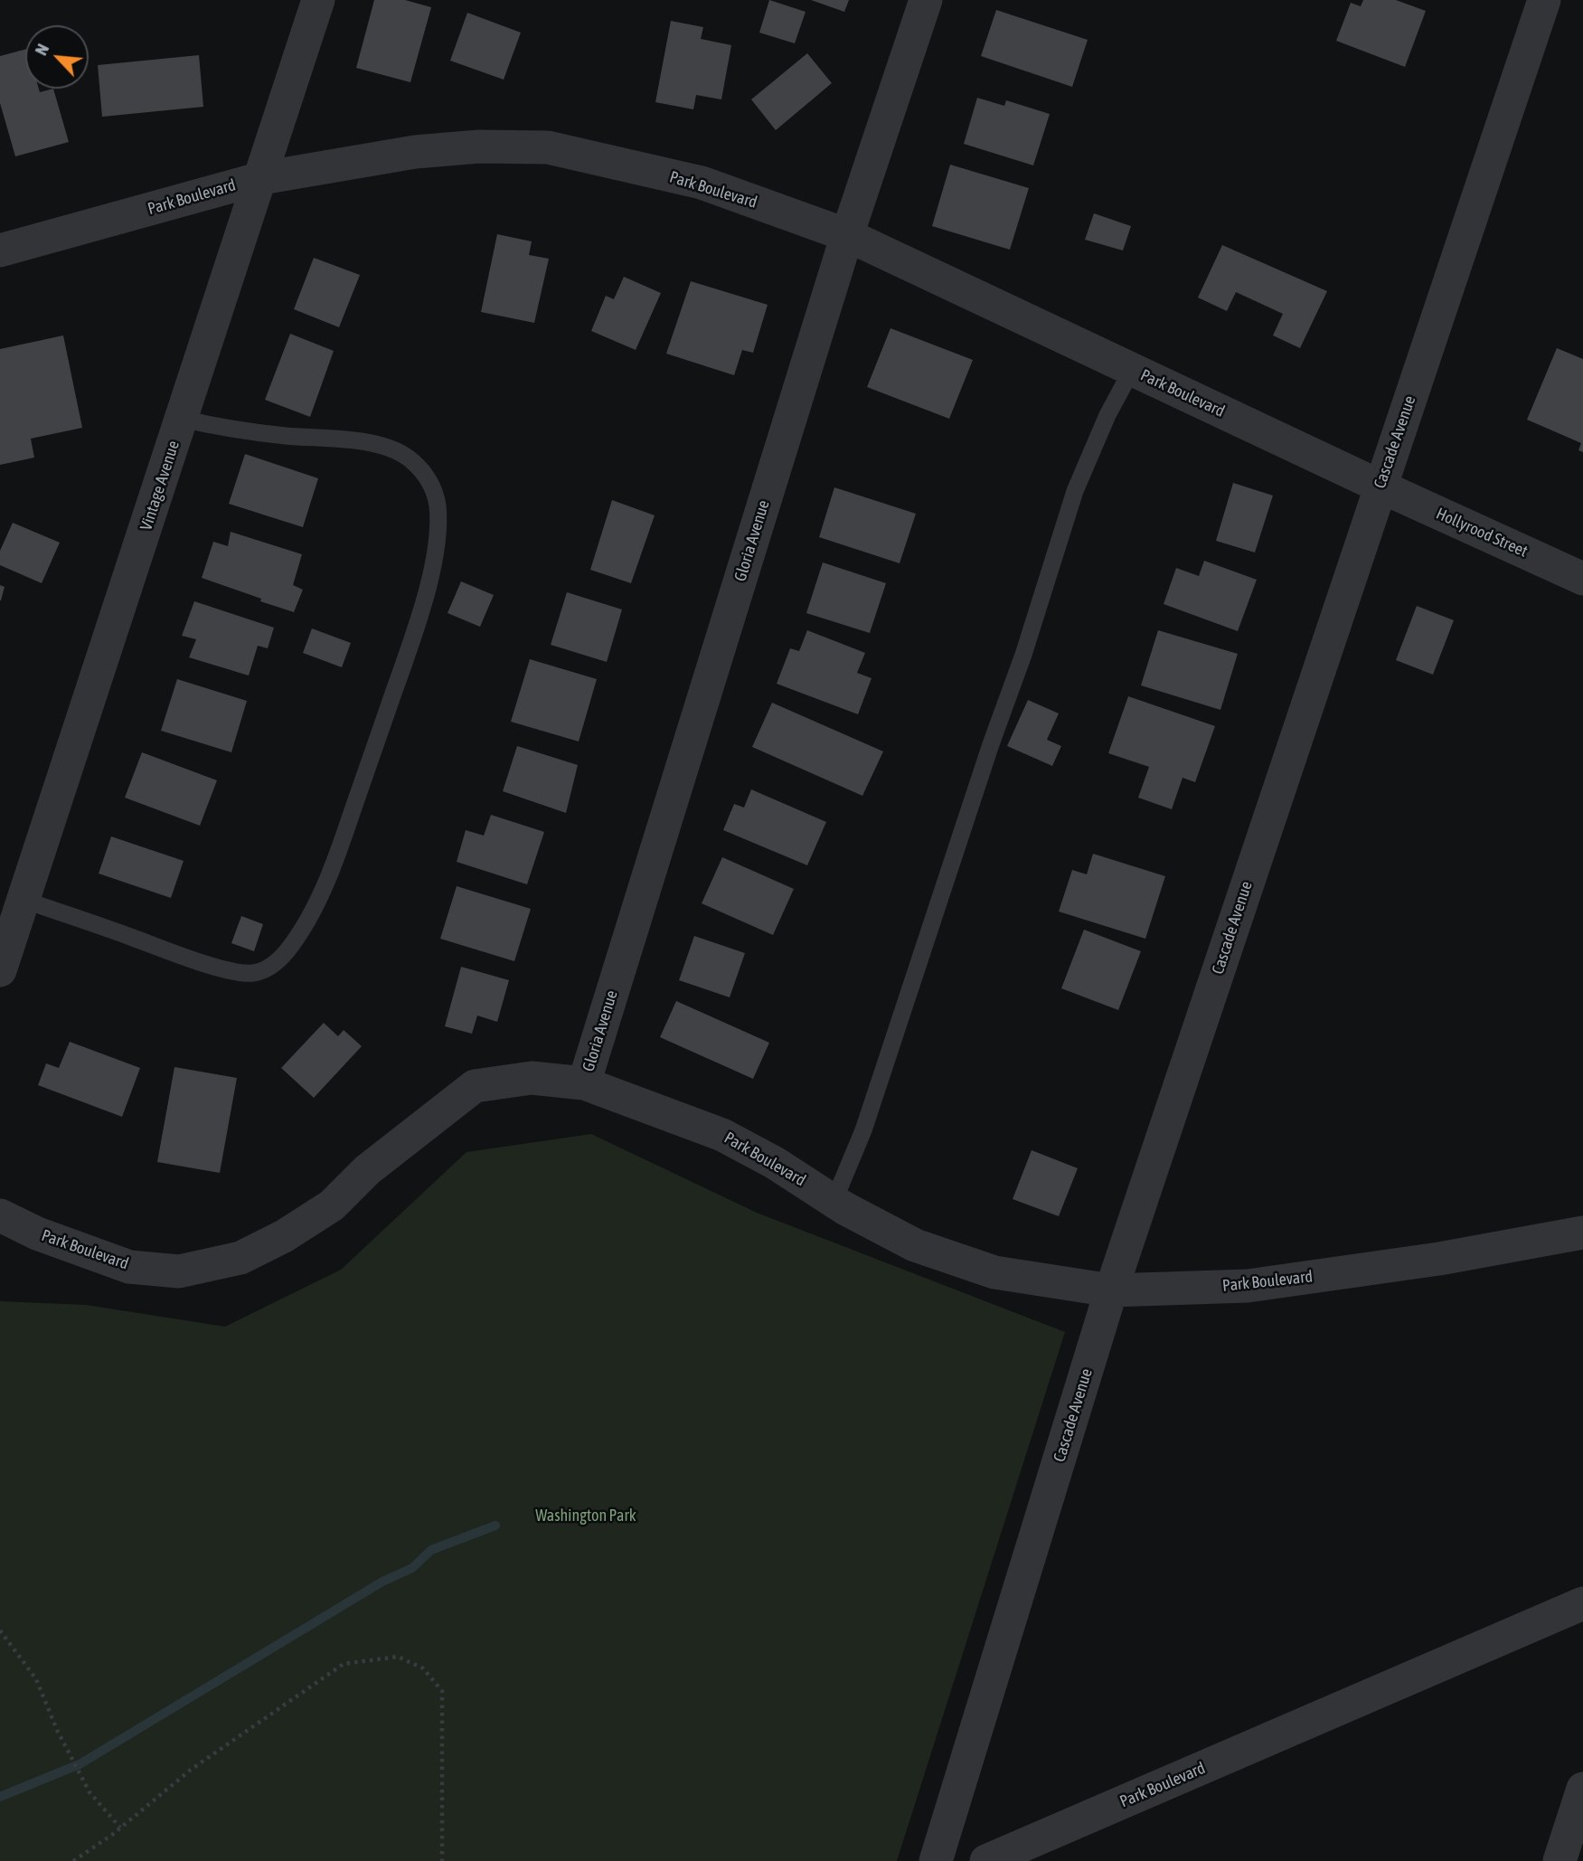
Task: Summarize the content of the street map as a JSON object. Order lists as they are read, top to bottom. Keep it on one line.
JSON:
{"streets":{"street":["Park Boulevard","Cascade Avenue","Vintage Avenue","Hollyrood Street","Gloria Avenue"]},"crossings":[["Park Boulevard","Cascade Avenue"],["Park Boulevard","Vintage Avenue"],["Park Boulevard","Hollyrood Street"],["Park Boulevard","Gloria Avenue"],["Cascade Avenue","Hollyrood Street"]],"parks":["Washington Park"],"north":"top left"}
